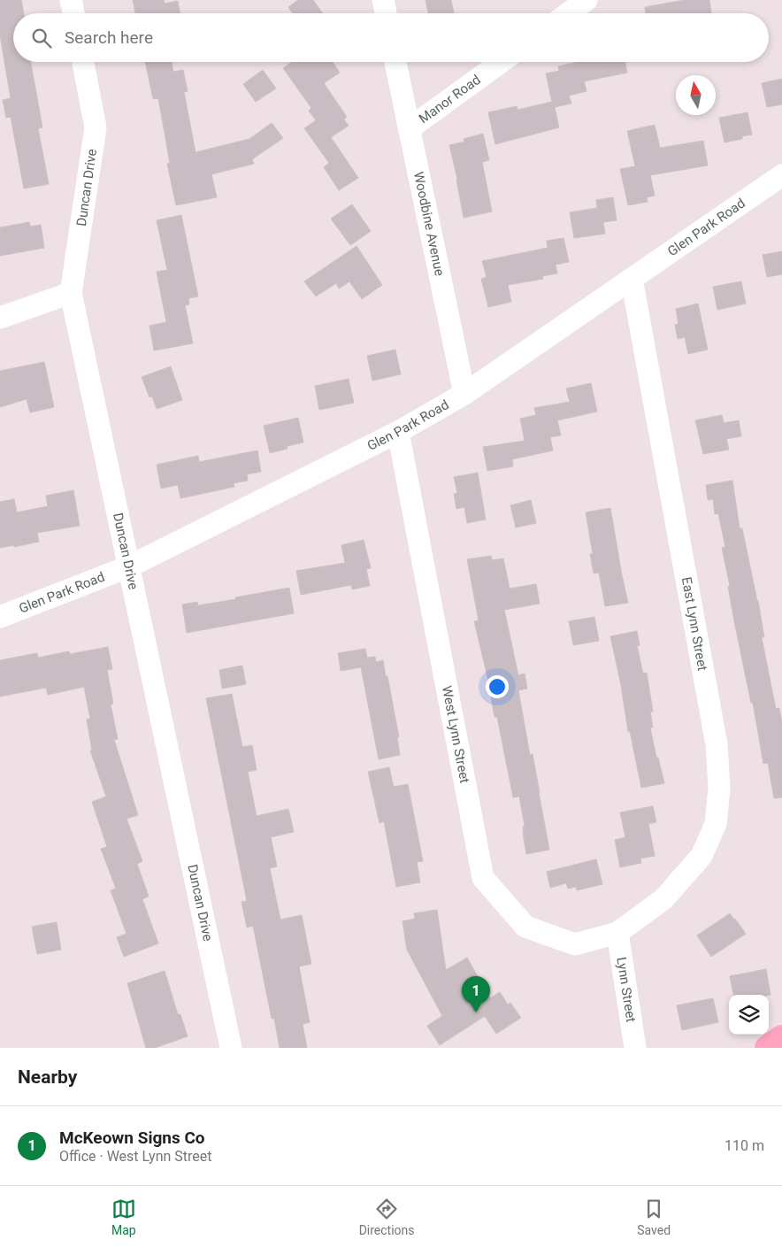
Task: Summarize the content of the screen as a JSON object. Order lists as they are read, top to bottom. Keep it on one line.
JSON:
{"streets":{"street":["Manor Road","Duncan Drive","Woodbine Avenue","Glen Park Road","East Lynn Street","West Lynn Street","Lynn Street"]},"crossings":[["Manor Road","Woodbine Avenue"],["Duncan Drive","Glen Park Road"],["Woodbine Avenue","Glen Park Road"],["Glen Park Road","East Lynn Street"],["Glen Park Road","West Lynn Street"],["East Lynn Street","West Lynn Street"],["East Lynn Street","Lynn Street"],["West Lynn Street","Lynn Street"]],"north":"top","page":{"search":"Search here","pins":"1","heading":"Nearby","list":[{"mark":"1","name":"McKeown Signs Co","note":"Office · West Lynn Street","value":"110 m"}],"nav":["Map","Directions","Saved"]}}
